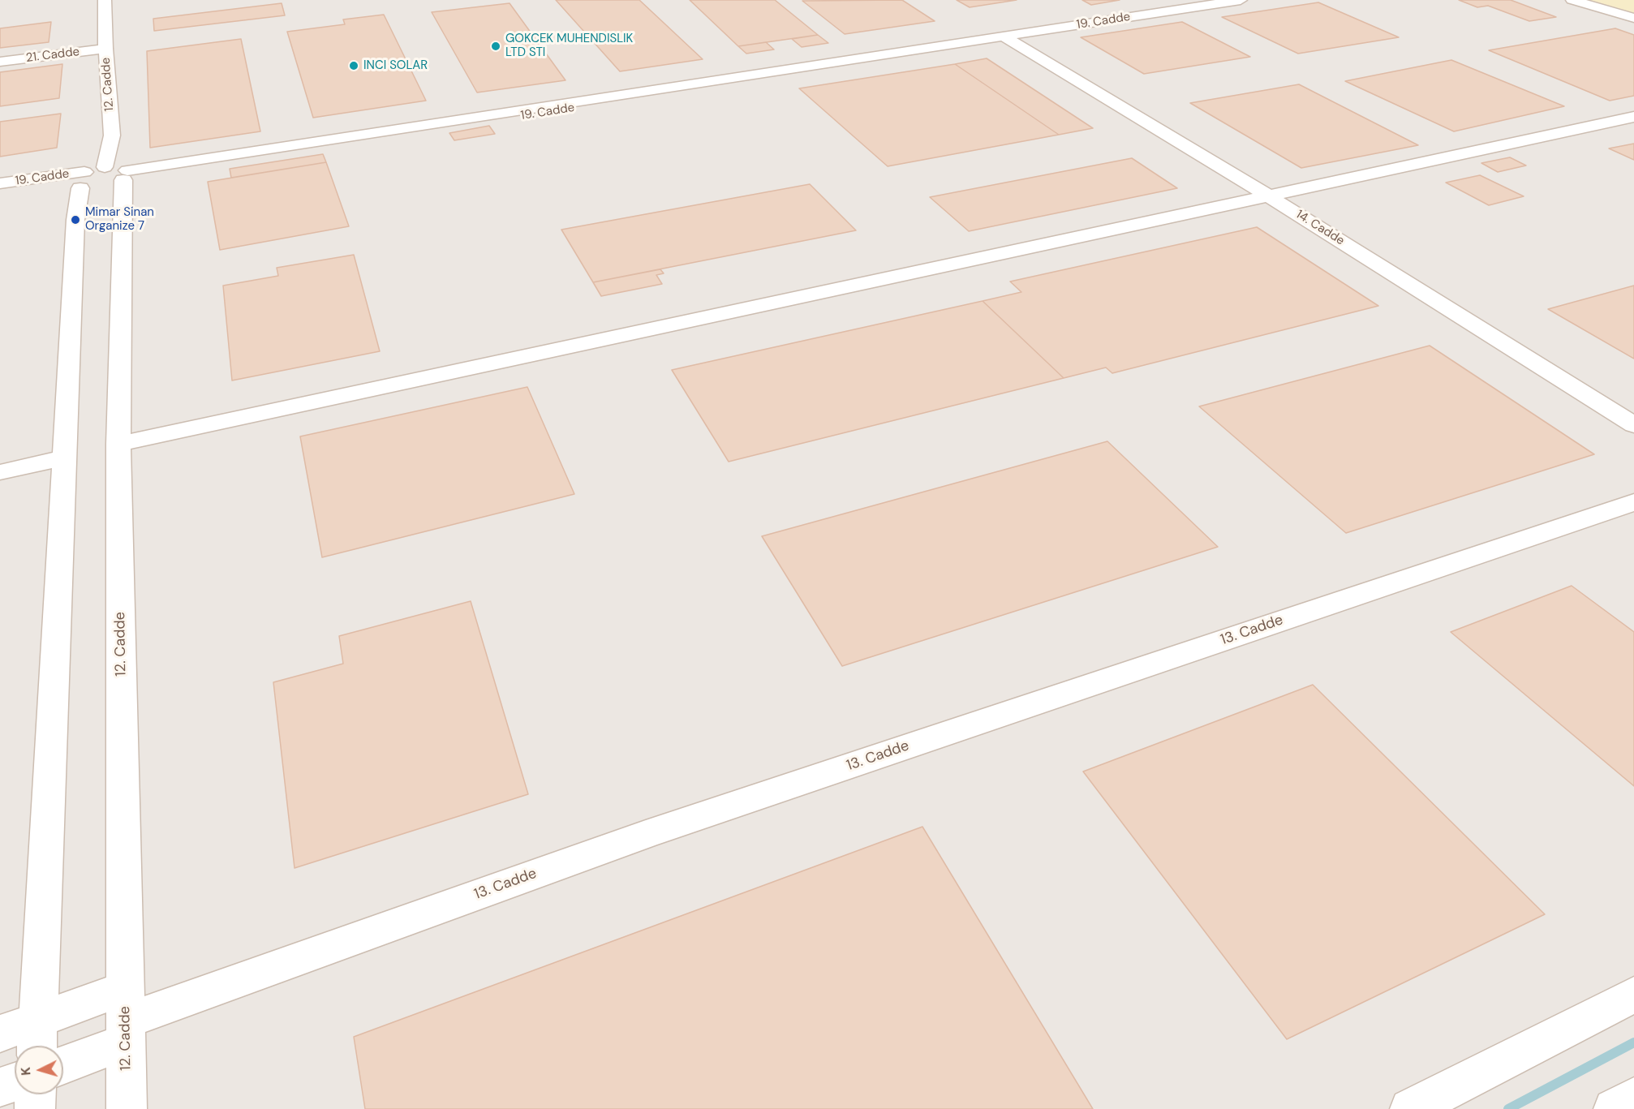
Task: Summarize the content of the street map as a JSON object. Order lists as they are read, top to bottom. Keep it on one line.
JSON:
{"streets":{"lane":["19. Cadde","21. Cadde","12. Cadde","14. Cadde","13. Cadde"]},"crossings":[["19. Cadde","12. Cadde"],["19. Cadde","14. Cadde"],["21. Cadde","12. Cadde"],["12. Cadde","13. Cadde"]],"places":["GOKCEK MUHENDISLIK LTD STI","INCI SOLAR","Mimar Sinan Organize 7"],"north":"left"}
